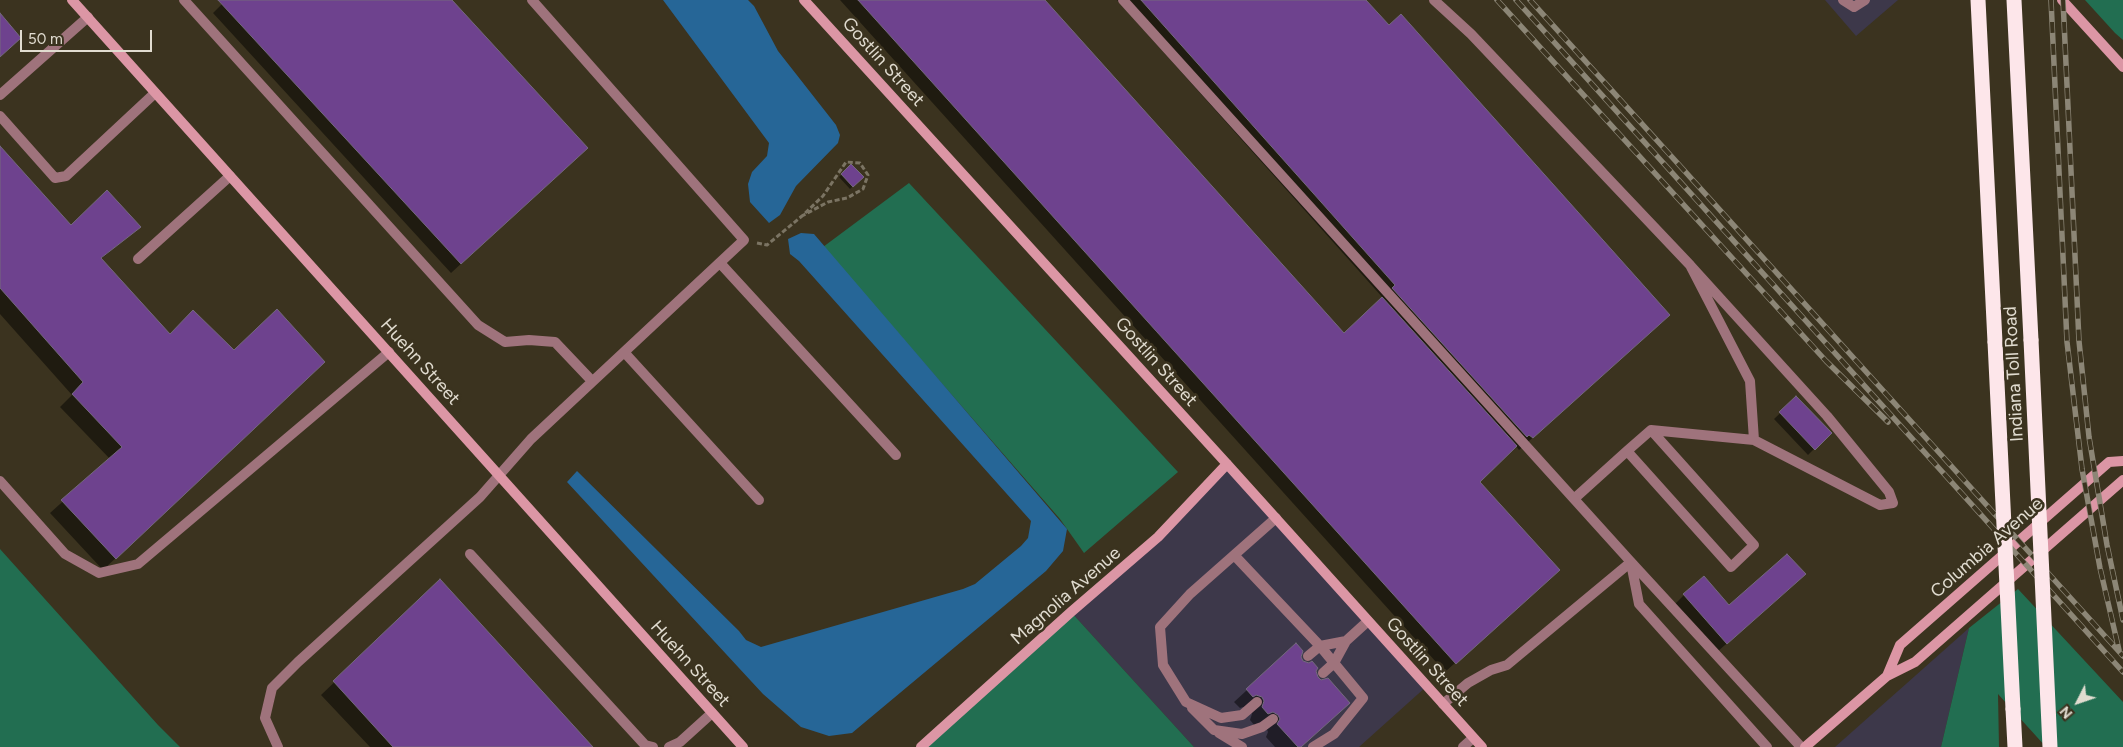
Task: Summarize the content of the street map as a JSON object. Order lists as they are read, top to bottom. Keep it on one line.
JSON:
{"streets":{"highway":["Indiana Toll Road"],"street":["Gostlin Street","Huehn Street","Columbia Avenue","Magnolia Avenue"]},"crossings":[["Gostlin Street","Magnolia Avenue"]],"scale_bar":"50 m","north":"bottom left"}
